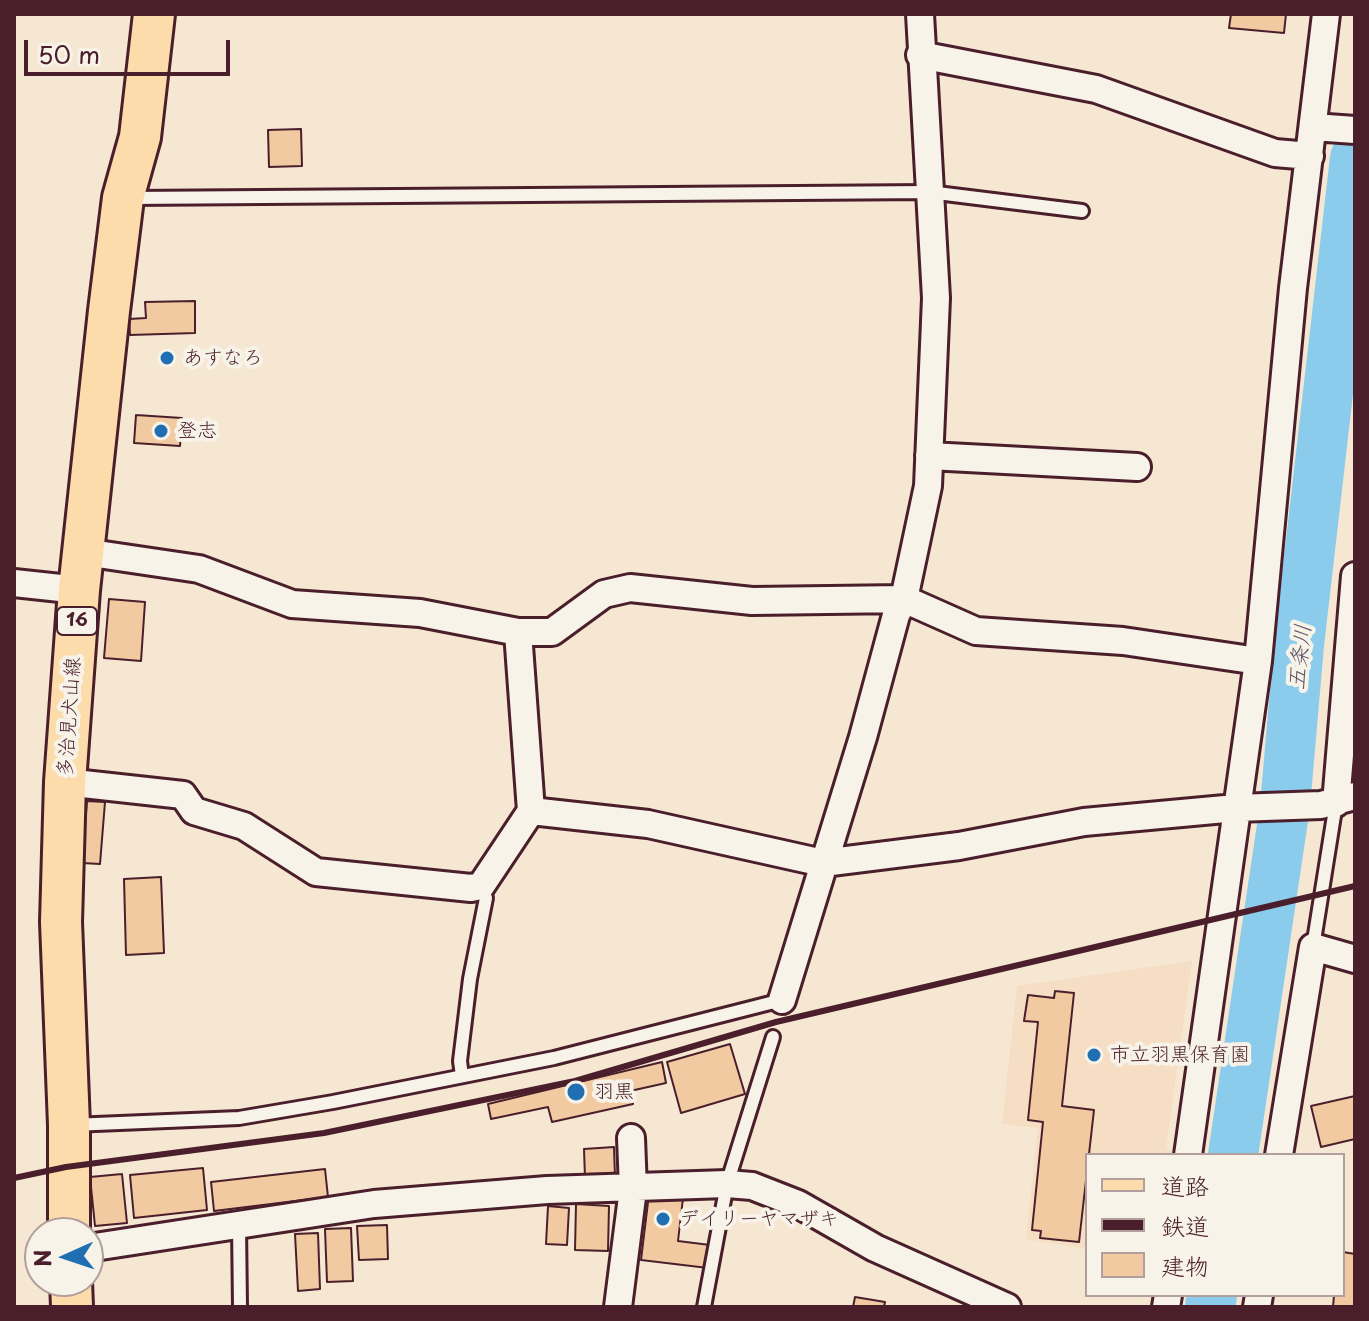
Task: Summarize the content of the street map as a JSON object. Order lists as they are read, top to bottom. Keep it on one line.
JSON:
{"streets":{"main road":["16","多治見犬山線"]},"water":["五条川"],"places":["あすなろ","登志","市立羽黒保育園","羽黒","デイリーヤマザキ"],"legend":["道路","鉄道","建物"],"scale_bar":"50 m","north":"left"}
